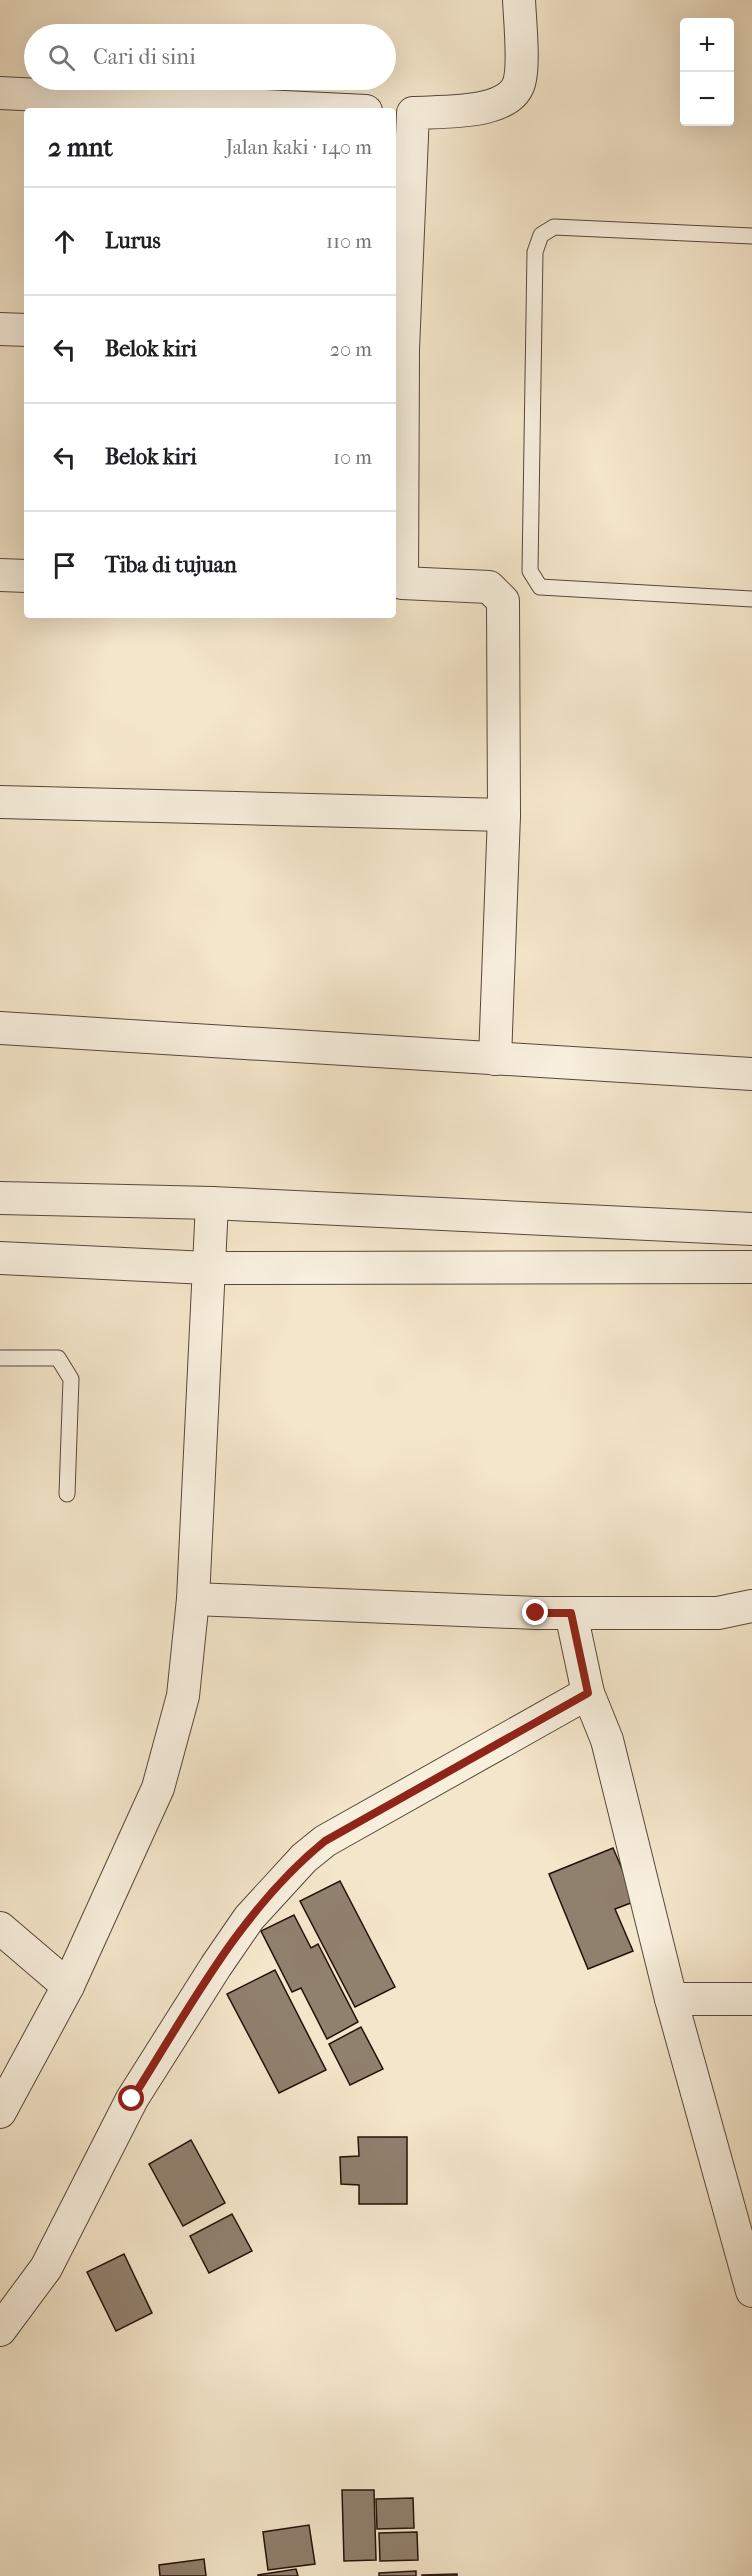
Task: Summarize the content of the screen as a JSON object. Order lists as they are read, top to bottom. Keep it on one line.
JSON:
{"page":{"map_buttons":["+","−"],"search":"Cari di sini","heading":["2 mnt","Jalan kaki · 140 m"],"list":[["Lurus","110 m"],["Belok kiri","20 m"],["Belok kiri","10 m"],"Tiba di tujuan"]}}
